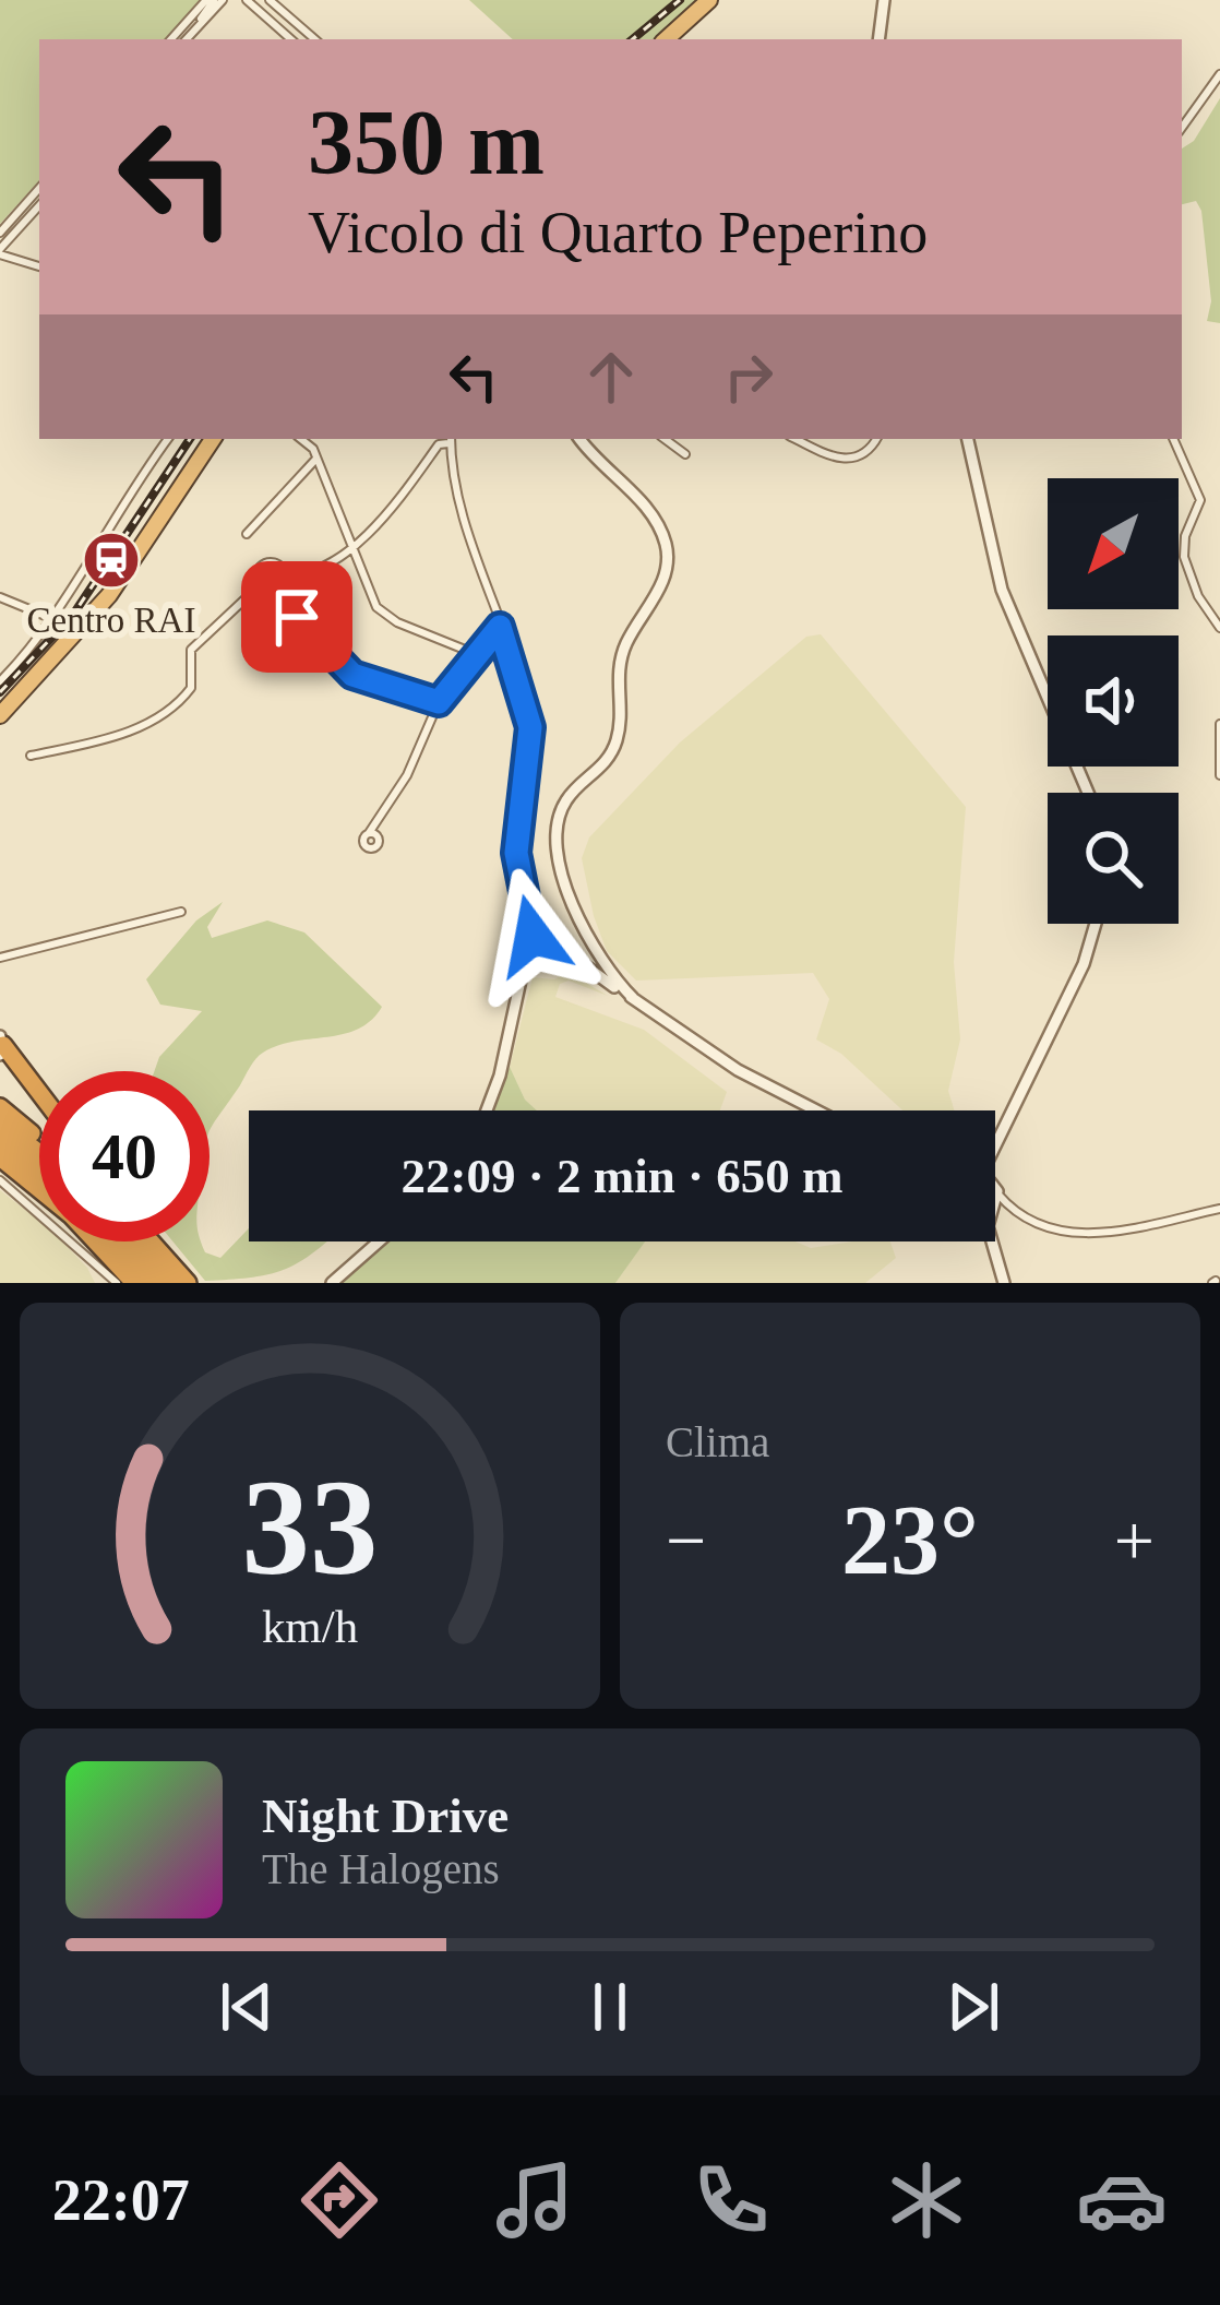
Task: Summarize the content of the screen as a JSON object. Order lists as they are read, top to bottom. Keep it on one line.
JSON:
{"places":{"station":["Centro RAI"]},"north":"bottom left","page":{"turn":["350 m","Vicolo di Quarto Peperino"],"limit":"40","trip":"22:09 · 2 min · 650 m","tile":"Clima","heat":["−","23°","+"],"song":["Night Drive","The Halogens"],"tabs":"22:07","gauge":["33","km/h"]}}
